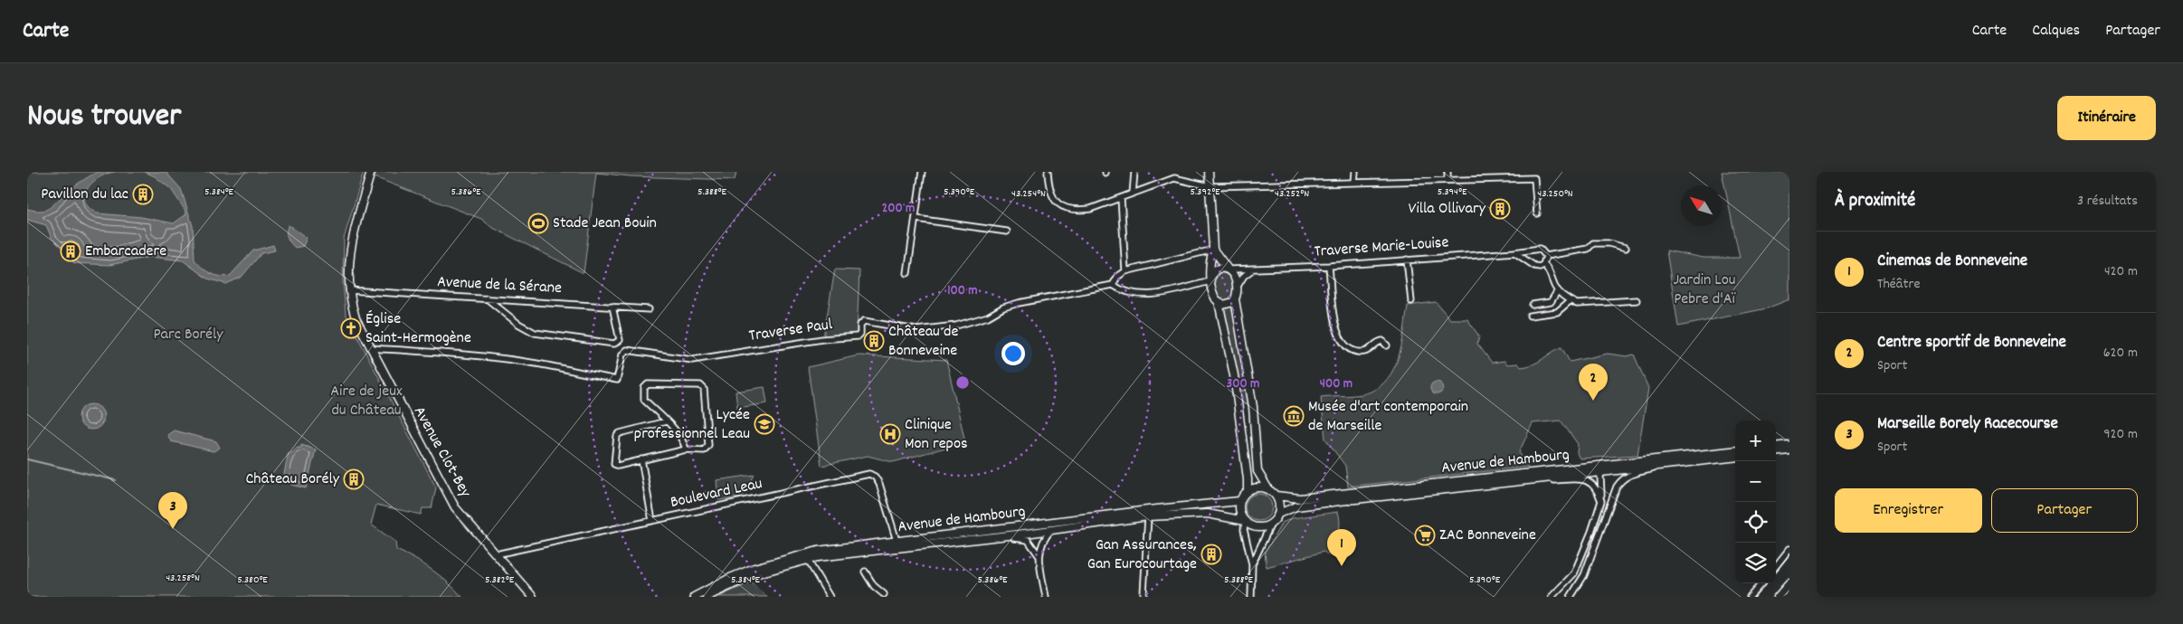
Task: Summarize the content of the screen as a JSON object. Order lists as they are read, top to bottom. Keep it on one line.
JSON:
{"streets":{"street":["Traverse Marie-Louise","Avenue de la Sérane","Traverse Paul","Avenue Clot-Bey","Avenue de Hambourg","Boulevard Leau"]},"crossings":[["Avenue de la Sérane","Avenue Clot-Bey"],["Traverse Paul","Avenue Clot-Bey"],["Avenue Clot-Bey","Boulevard Leau"],["Avenue de Hambourg","Boulevard Leau"]],"parks":["Jardin Lou Pebre d'Aï","Parc Borély","Aire de jeux du Château"],"places":{"building":["Pavillon du lac","Villa Ollivary","Embarcadere","Château de Bonneveine","Château Borély","Gan Assurances, Gan Eurocourtage"],"sports":["Stade Jean Bouin"],"church":["Église Saint-Hermogène"],"museum":["Musée d'art contemporain de Marseille"],"school or university":["Lycée professionnel Leau"],"hospital":["Clinique Mon repos"],"supermarket":["ZAC Bonneveine"]},"north":"top left","page":{"header":"Carte","nav":["Carte","Calques","Partager"],"title":"Nous trouver","buttons":["Itinéraire",["Enregistrer","Partager"]],"heading":["À proximité","3 résultats"],"list":[{"mark":"1","name":"Cinemas de Bonneveine","note":"Théâtre","value":"420 m"},{"mark":"2","name":"Centre sportif de Bonneveine","note":"Sport","value":"620 m"},{"mark":"3","name":"Marseille Borely Racecourse","note":"Sport","value":"920 m"}],"pins":["2","3","1"],"map_buttons":["+","−"]},"coordinates":["5.384°E","5.386°E","5.388°E","5.390°E","5.392°E","5.394°E","43.254°N","43.252°N","43.250°N","43.258°N","5.380°E","5.382°E"],"rings":["200 m","100 m","300 m","400 m"]}
